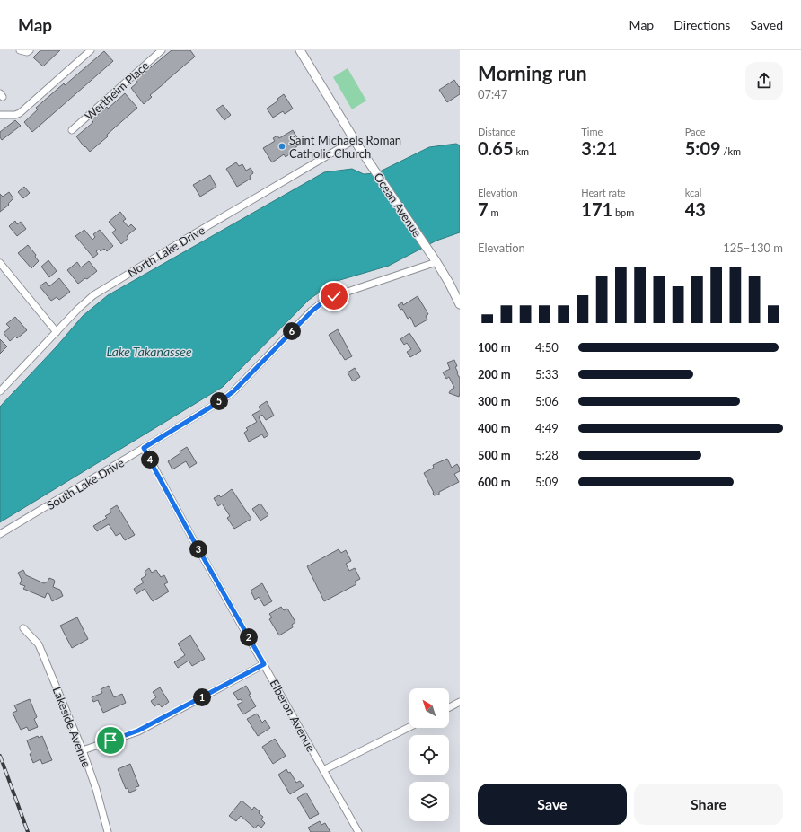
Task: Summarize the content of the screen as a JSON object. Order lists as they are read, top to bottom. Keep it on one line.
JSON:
{"streets":{"street":["Wertheim Place","Ocean Avenue","North Lake Drive","South Lake Drive","Elberon Avenue","Lakeside Avenue"]},"crossings":[["Ocean Avenue","North Lake Drive"],["Ocean Avenue","South Lake Drive"],["South Lake Drive","Elberon Avenue"]],"water":["Lake Takanassee"],"places":["Saint Michaels Roman Catholic Church"],"north":"top left","page":{"header":"Map","nav":["Map","Directions","Saved"],"heading":["Morning run","07:47"],"stats":[["Distance","0.65 km"],["Time","3:21"],["Pace","5:09 /km"],["Elevation","7 m"],["Heart rate","171 bpm"],["kcal","43"]],"chart":["Elevation","125–130 m"],"pins":["6","5","4","3","2","1"],"list":[{"name":"100 m","note":"4:50"},{"name":"200 m","note":"5:33"},{"name":"300 m","note":"5:06"},{"name":"400 m","note":"4:49"},{"name":"500 m","note":"5:28"},{"name":"600 m","note":"5:09"}],"buttons":["Save","Share"]}}
